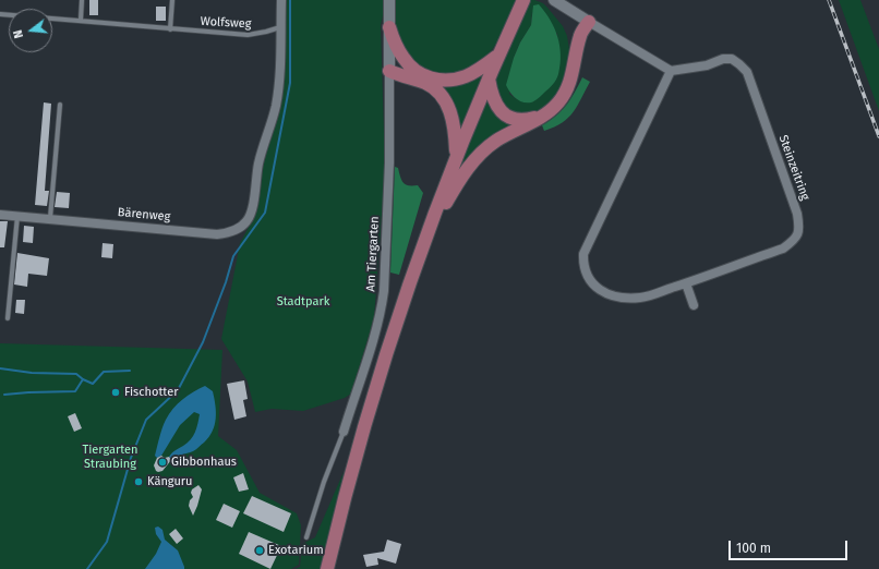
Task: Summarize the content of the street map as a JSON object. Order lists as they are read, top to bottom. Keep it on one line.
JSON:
{"streets":{"street":["Steinzeitring","Bärenweg","Am Tiergarten"],"lane":["Wolfsweg"]},"crossings":[["Wolfsweg","Bärenweg"]],"parks":["Stadtpark","Tiergarten Straubing"],"places":["Fischotter","Gibbonhaus","Känguru","Exotarium"],"scale_bar":"100 m","north":"left"}
